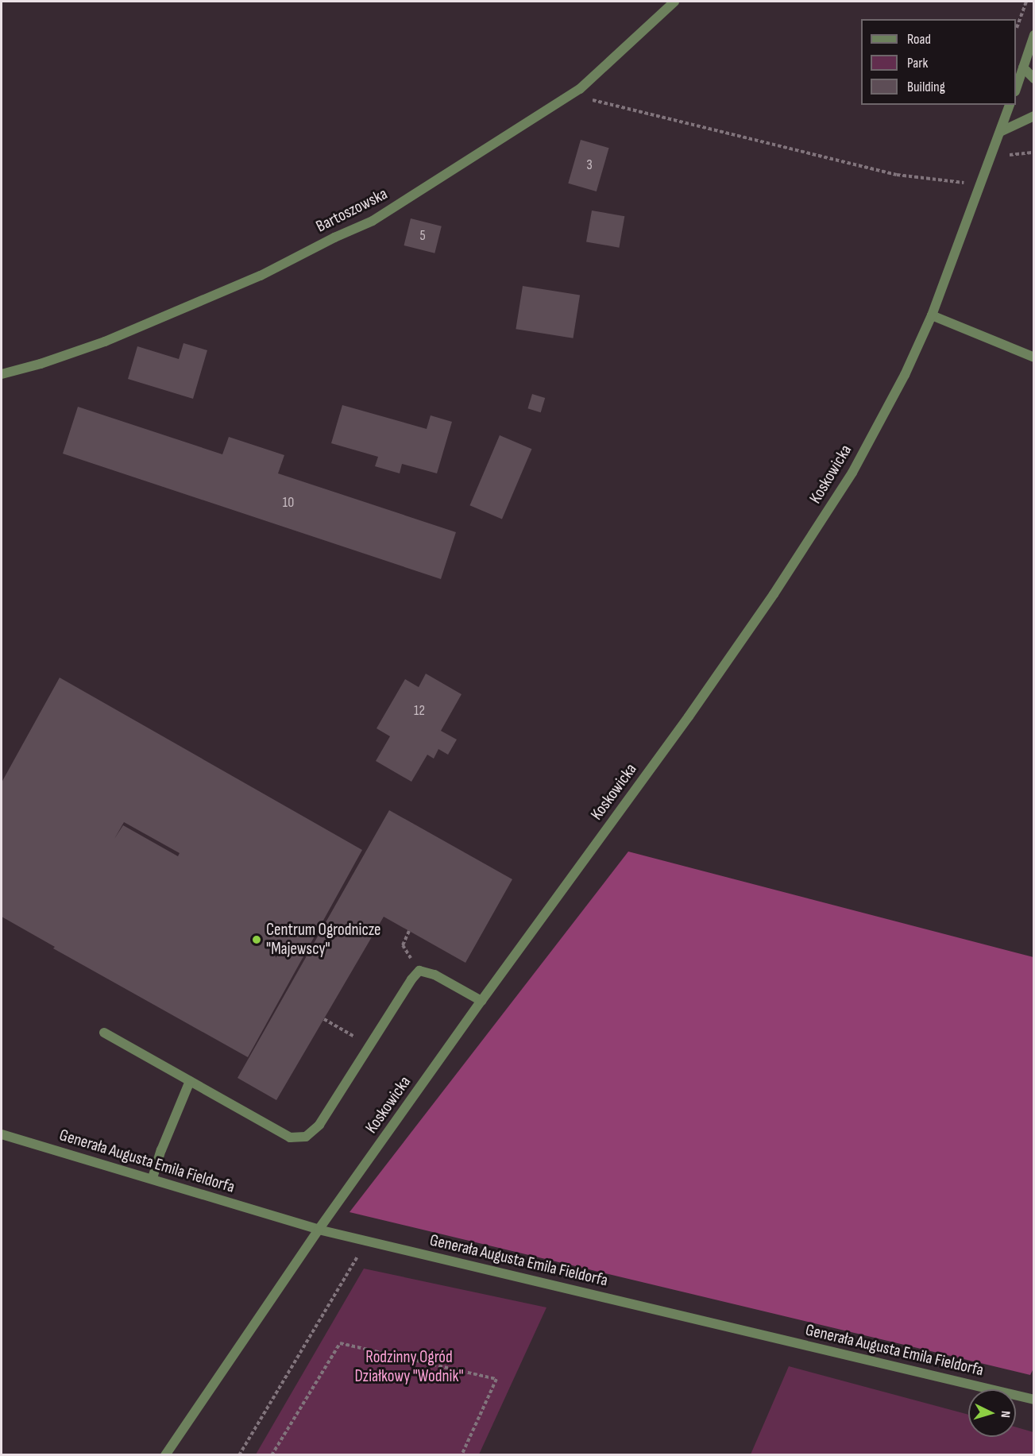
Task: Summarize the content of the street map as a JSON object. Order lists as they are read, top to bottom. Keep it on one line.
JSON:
{"streets":{"street":["Bartoszowska","Koskowicka","Generała Augusta Emila Fieldorfa"]},"crossings":[["Koskowicka","Generała Augusta Emila Fieldorfa"]],"parks":["Rodzinny Ogród Działkowy \"Wodnik\""],"places":["Centrum Ogrodnicze \"Majewscy\""],"house_numbers":["3","5","10","12"],"legend":["Road","Park","Building"],"north":"right"}
